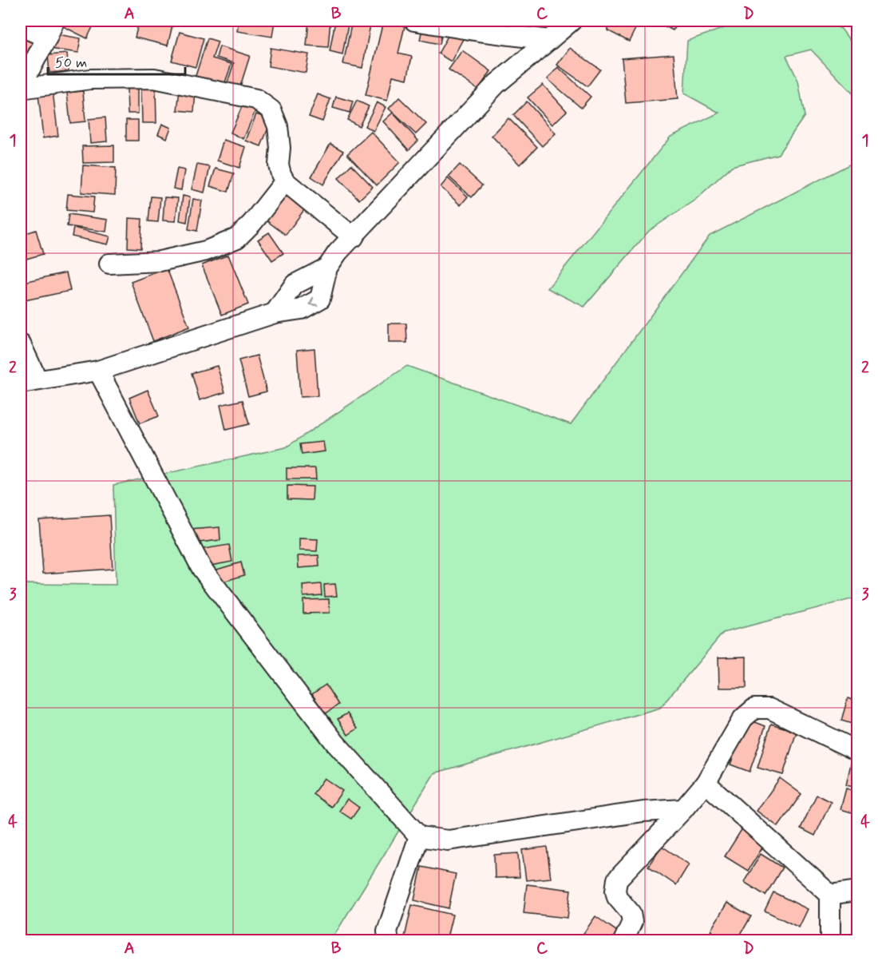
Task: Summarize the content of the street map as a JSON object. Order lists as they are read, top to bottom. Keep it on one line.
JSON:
{"scale_bar":"50 m","grid":{"columns":["A","B","C","D"],"rows":["1","2","3","4"]}}
